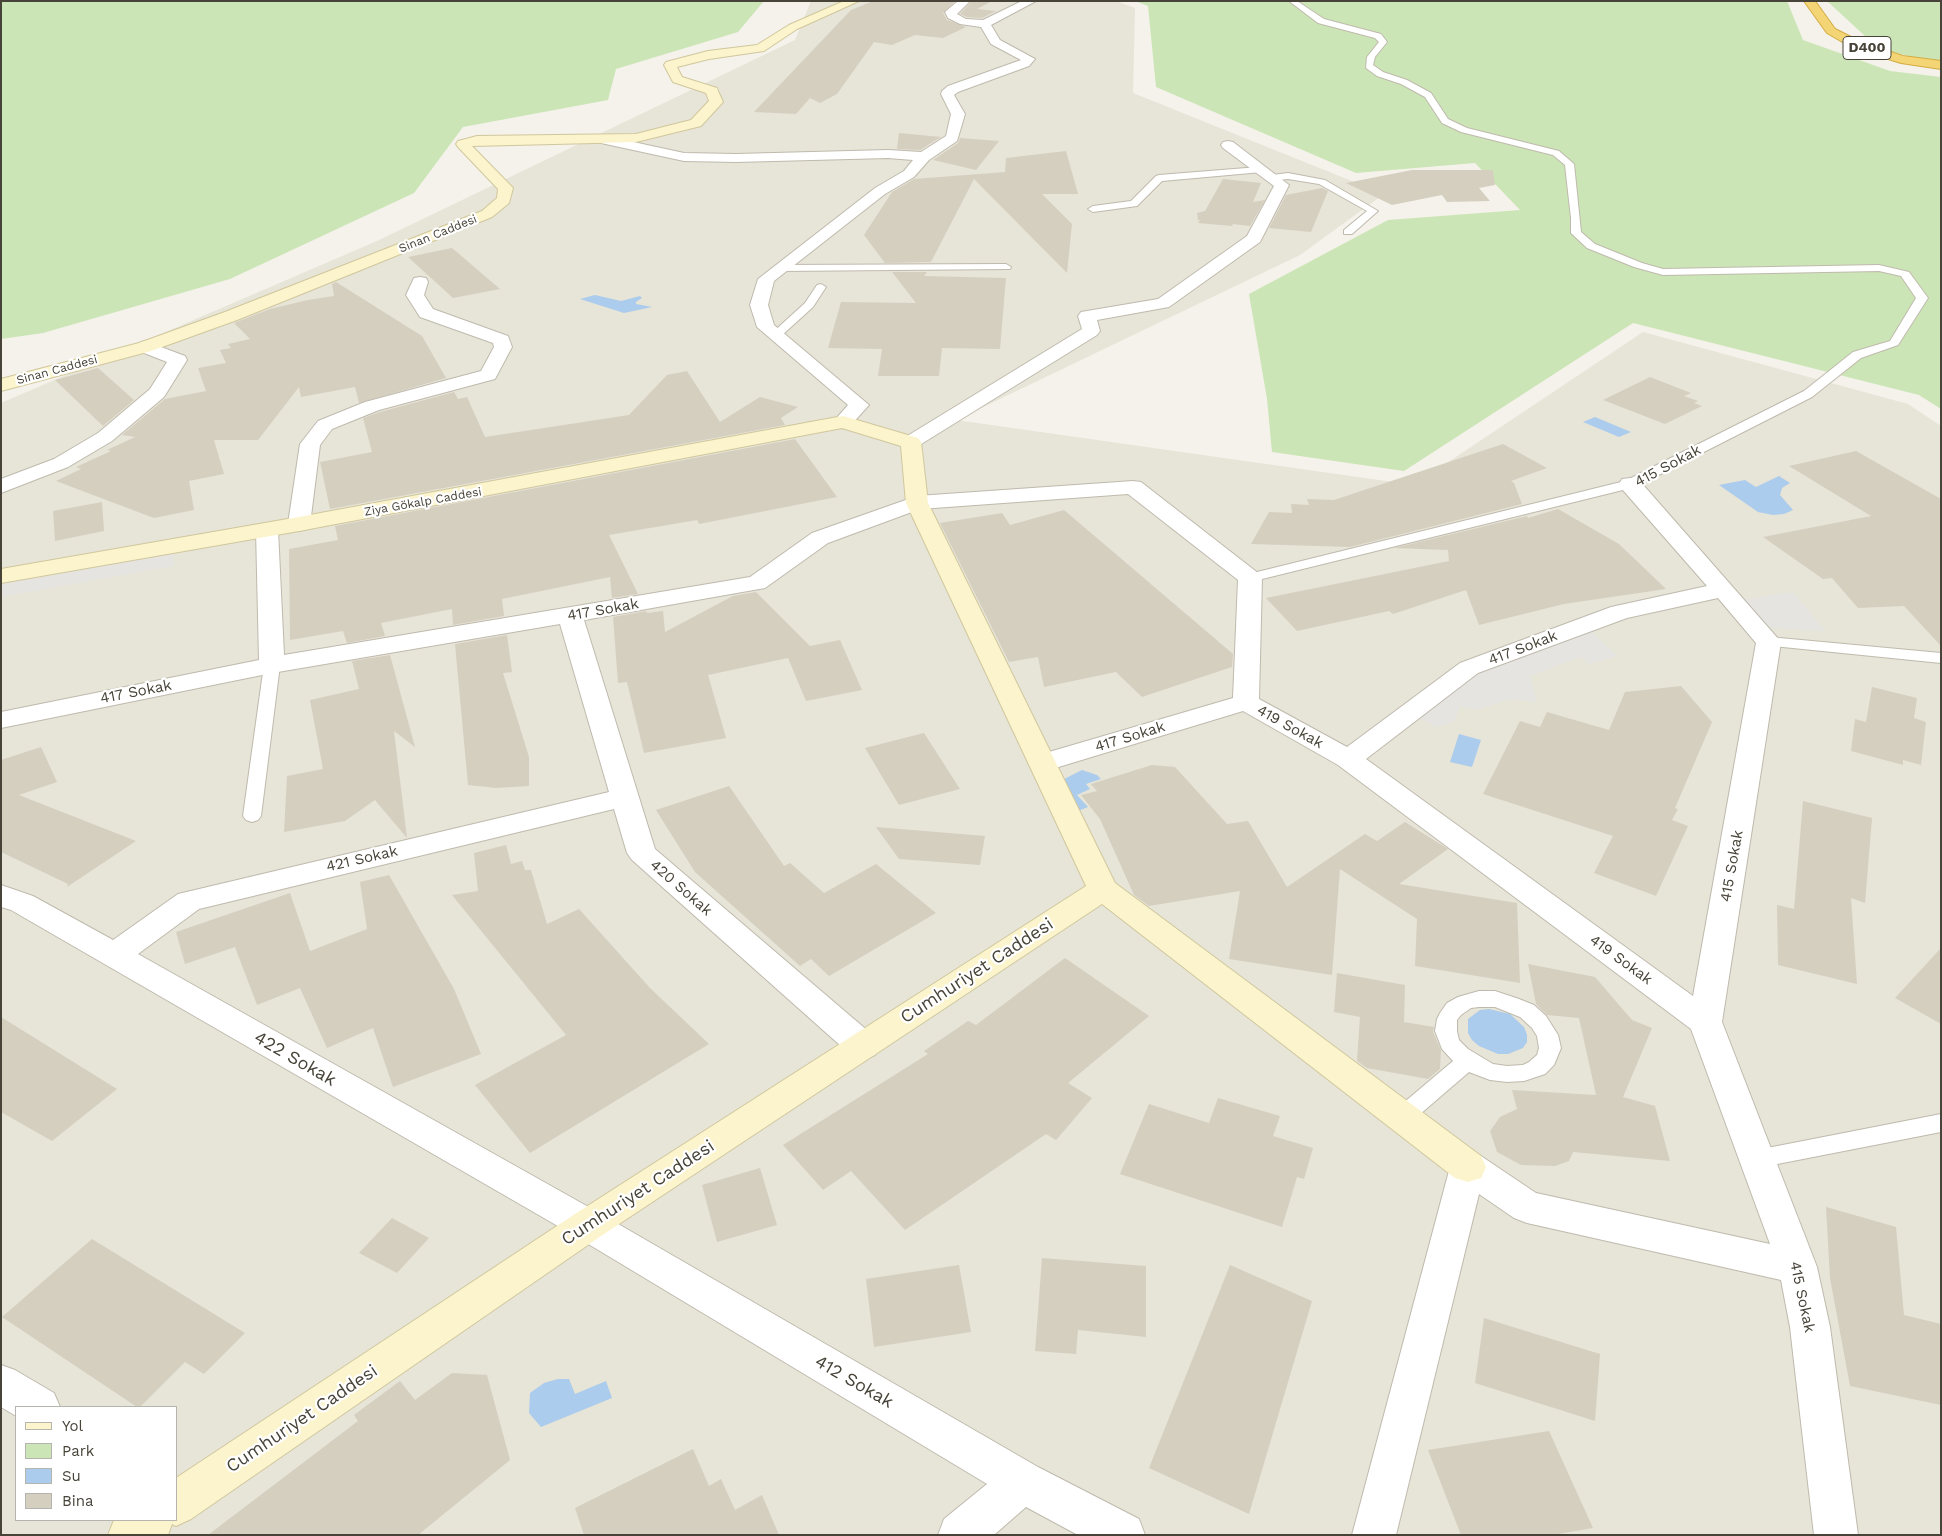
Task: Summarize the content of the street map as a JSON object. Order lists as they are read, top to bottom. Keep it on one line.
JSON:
{"streets":{"highway":["D400"],"street":["Sinan Caddesi","415 Sokak","Ziya Gökalp Caddesi","417 Sokak","419 Sokak","421 Sokak","420 Sokak","Cumhuriyet Caddesi","422 Sokak","412 Sokak"]},"crossings":[["415 Sokak","417 Sokak"],["415 Sokak","419 Sokak"],["417 Sokak","419 Sokak"],["417 Sokak","420 Sokak"],["421 Sokak","420 Sokak"],["421 Sokak","422 Sokak"],["420 Sokak","Cumhuriyet Caddesi"],["Cumhuriyet Caddesi","422 Sokak"],["Cumhuriyet Caddesi","412 Sokak"],["422 Sokak","412 Sokak"]],"legend":["Yol","Park","Su","Bina"]}
